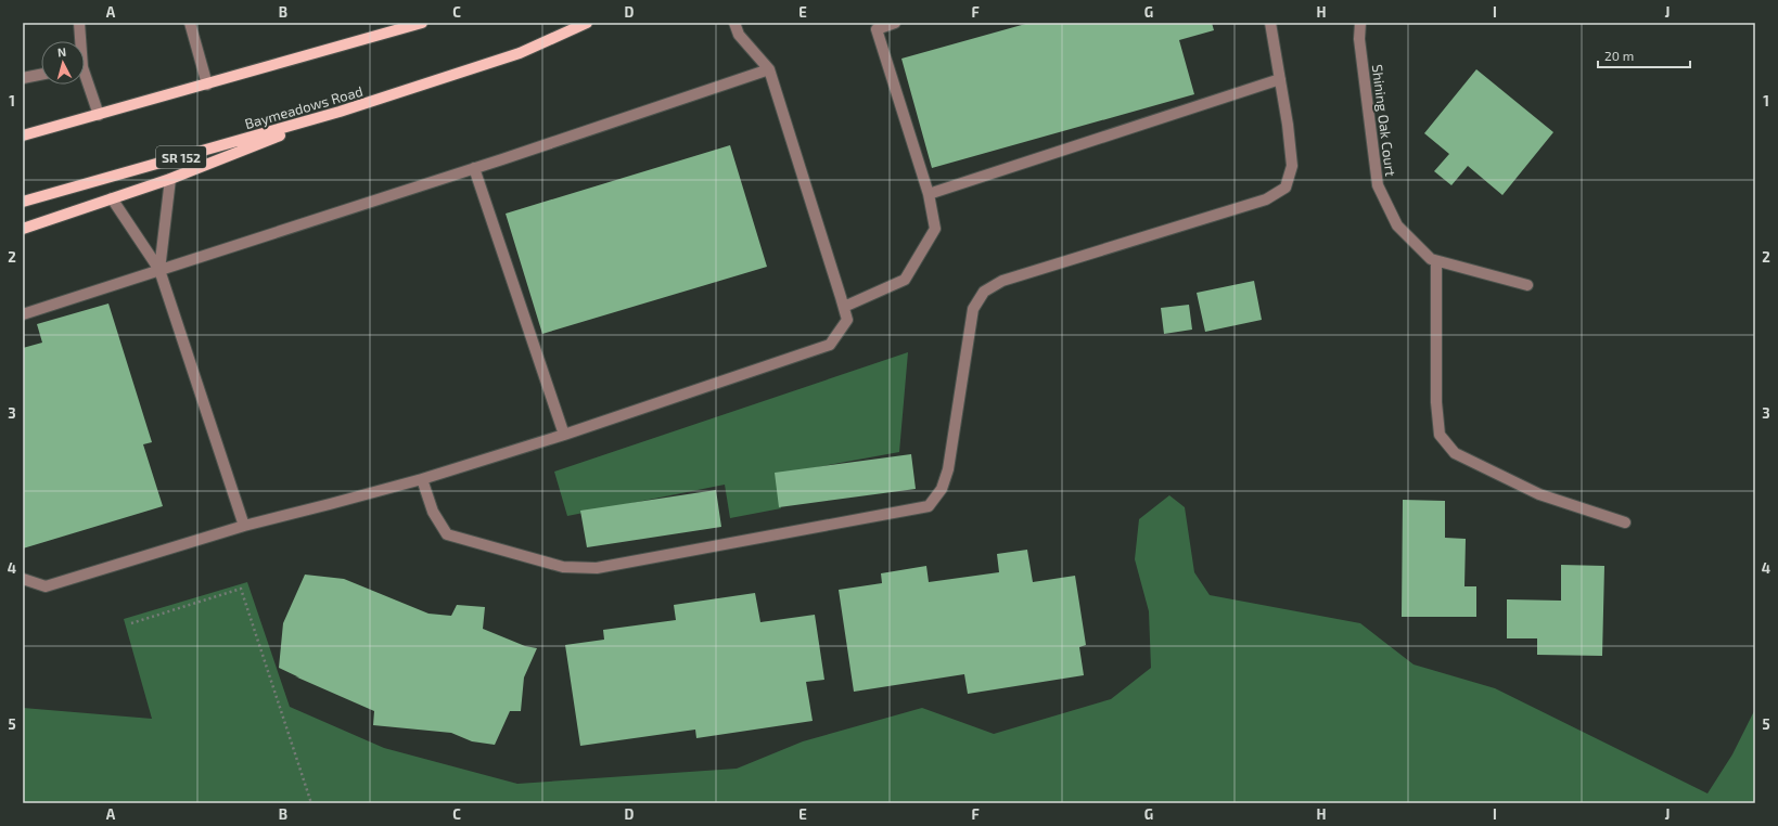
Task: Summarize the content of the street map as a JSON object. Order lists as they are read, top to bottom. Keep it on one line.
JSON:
{"streets":{"main road":["Baymeadows Road","SR 152"],"street":["Shining Oak Court"]},"scale_bar":"20 m","north":"top","grid":{"columns":["A","B","C","D","E","F","G","H","I","J"],"rows":["1","2","3","4","5"]}}
